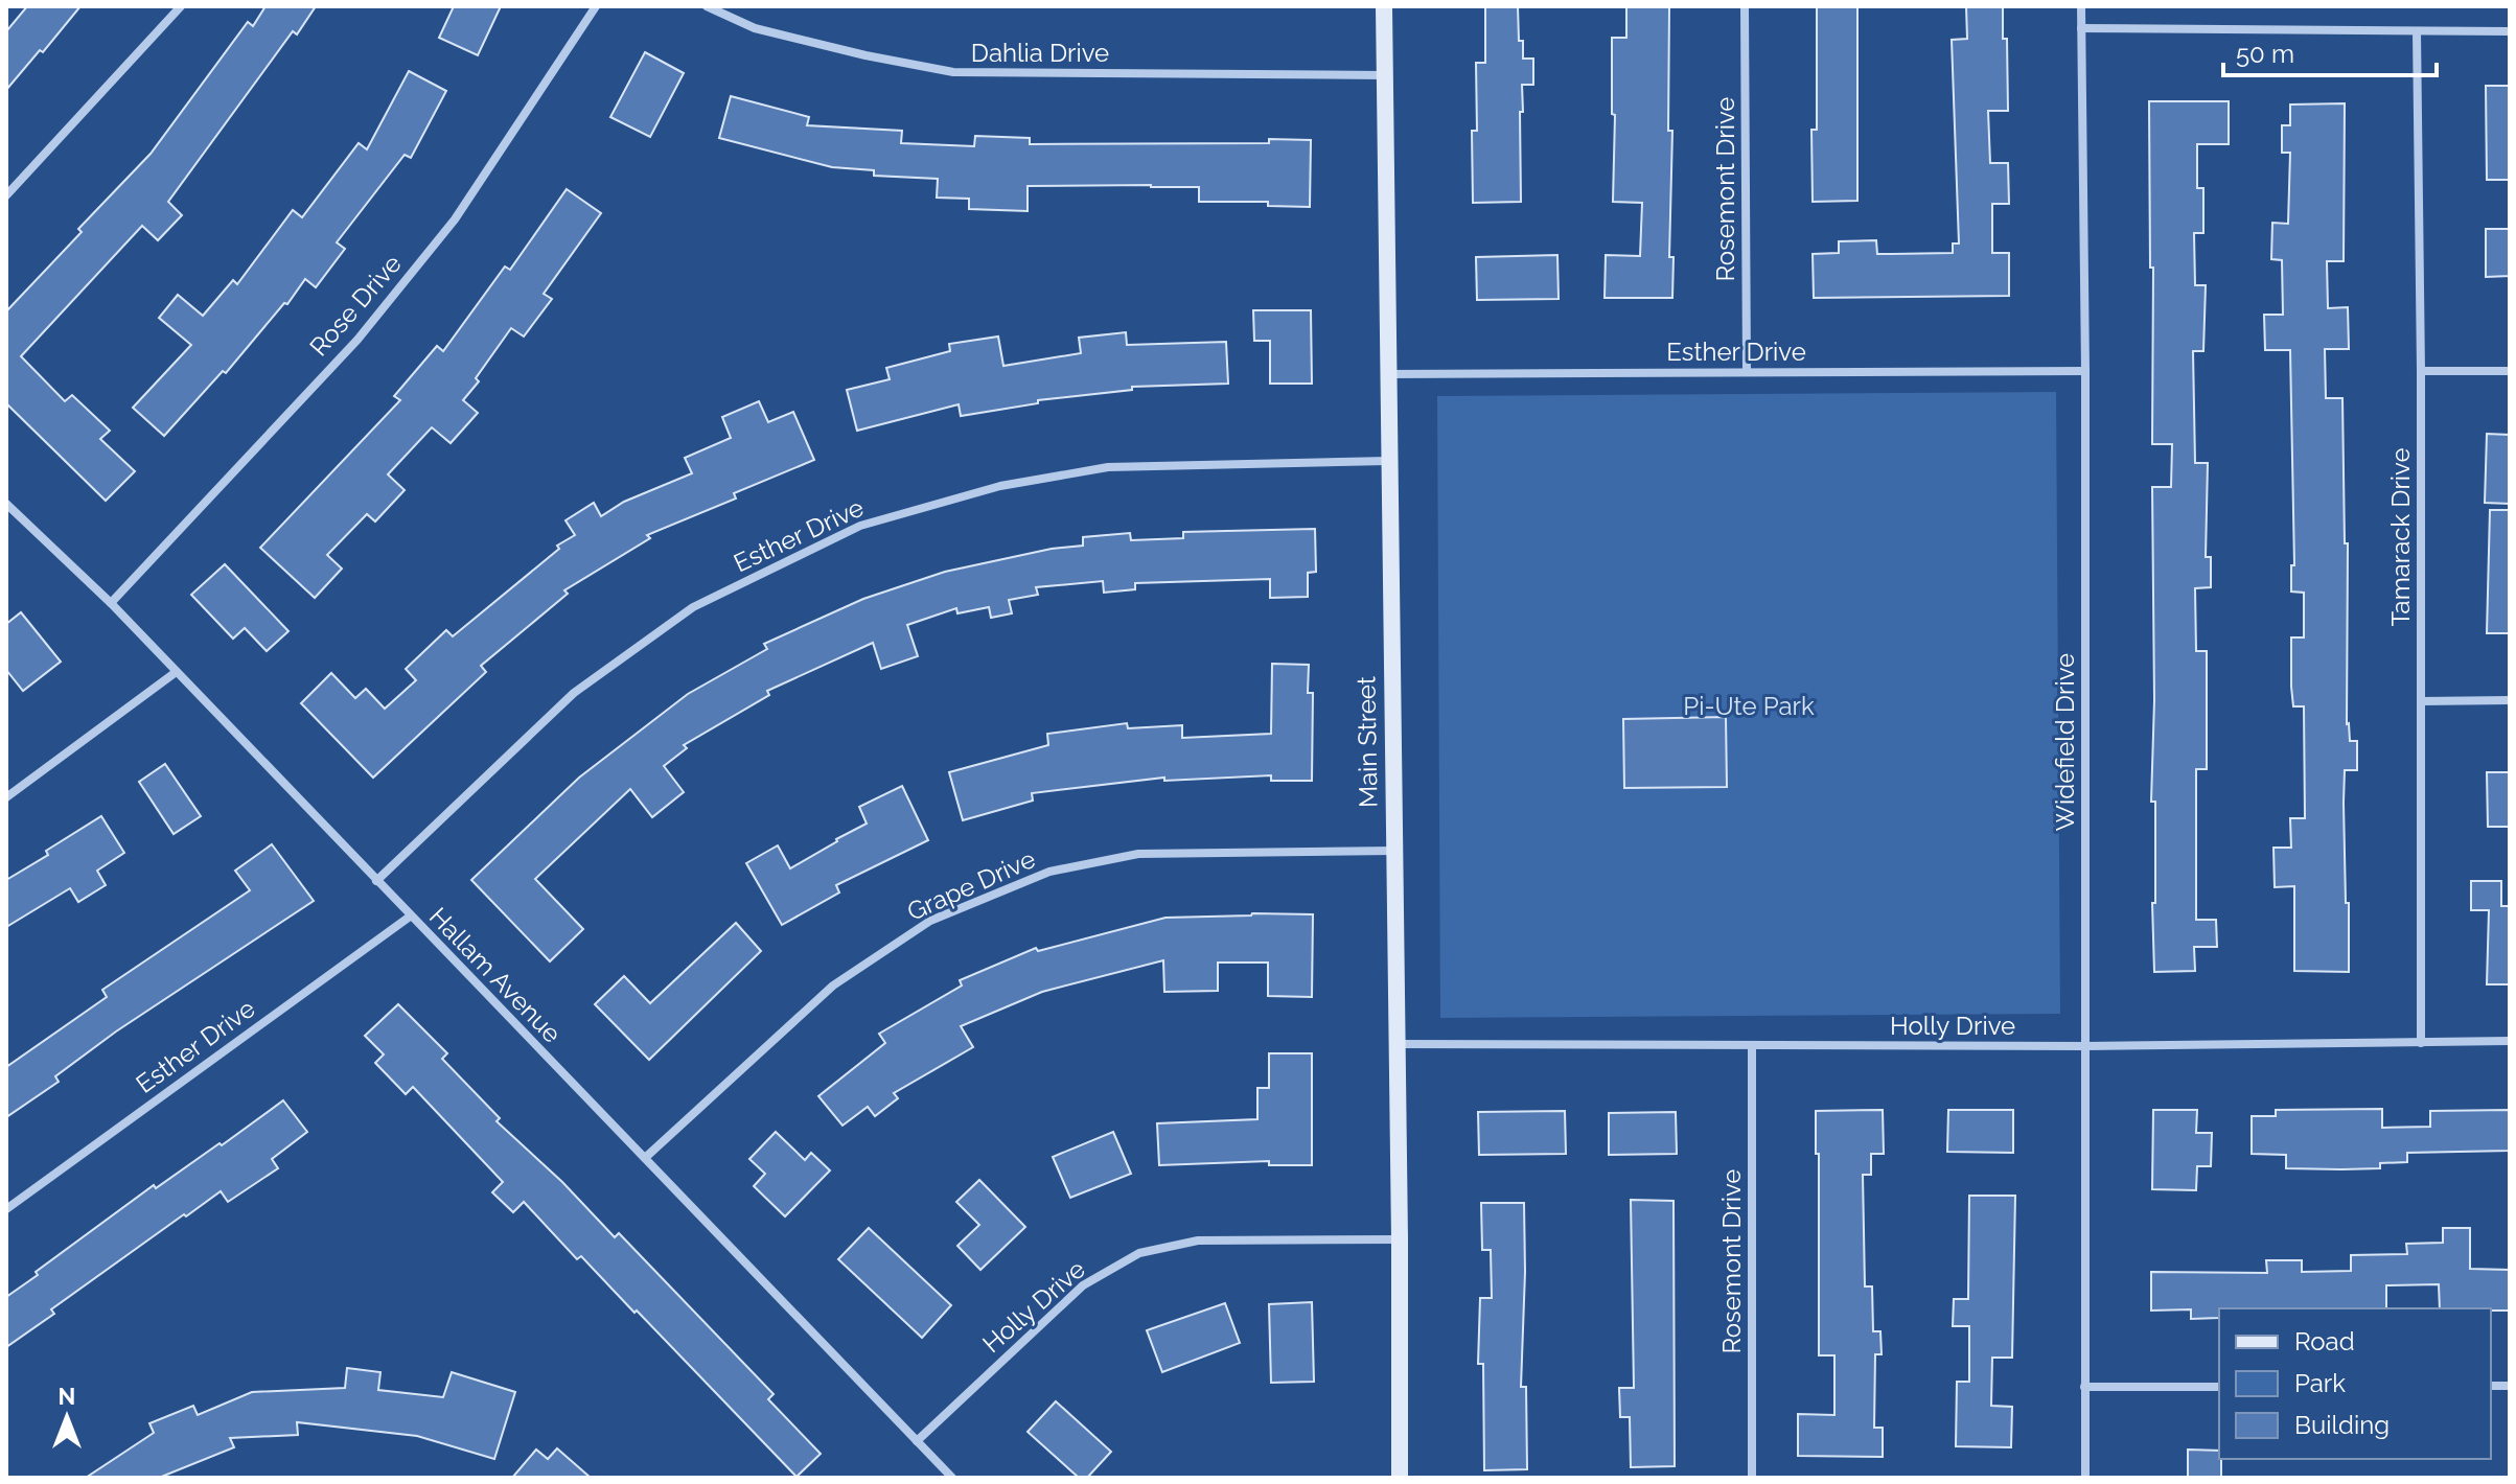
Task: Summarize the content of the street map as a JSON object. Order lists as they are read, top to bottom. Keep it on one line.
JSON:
{"streets":{"main road":["Main Street"],"street":["Dahlia Drive","Rosemont Drive","Rose Drive","Esther Drive","Tamarack Drive","Widefield Drive","Grape Drive","Hallam Avenue","Holly Drive"]},"crossings":[["Dahlia Drive","Main Street"],["Rosemont Drive","Esther Drive"],["Rosemont Drive","Holly Drive"],["Rose Drive","Hallam Avenue"],["Esther Drive","Main Street"],["Esther Drive","Widefield Drive"],["Esther Drive","Hallam Avenue"],["Tamarack Drive","Holly Drive"],["Main Street","Grape Drive"],["Main Street","Holly Drive"],["Widefield Drive","Holly Drive"],["Grape Drive","Hallam Avenue"],["Hallam Avenue","Holly Drive"]],"parks":["Pi-Ute Park"],"legend":["Road","Park","Building"],"scale_bar":"50 m","north":"top"}
